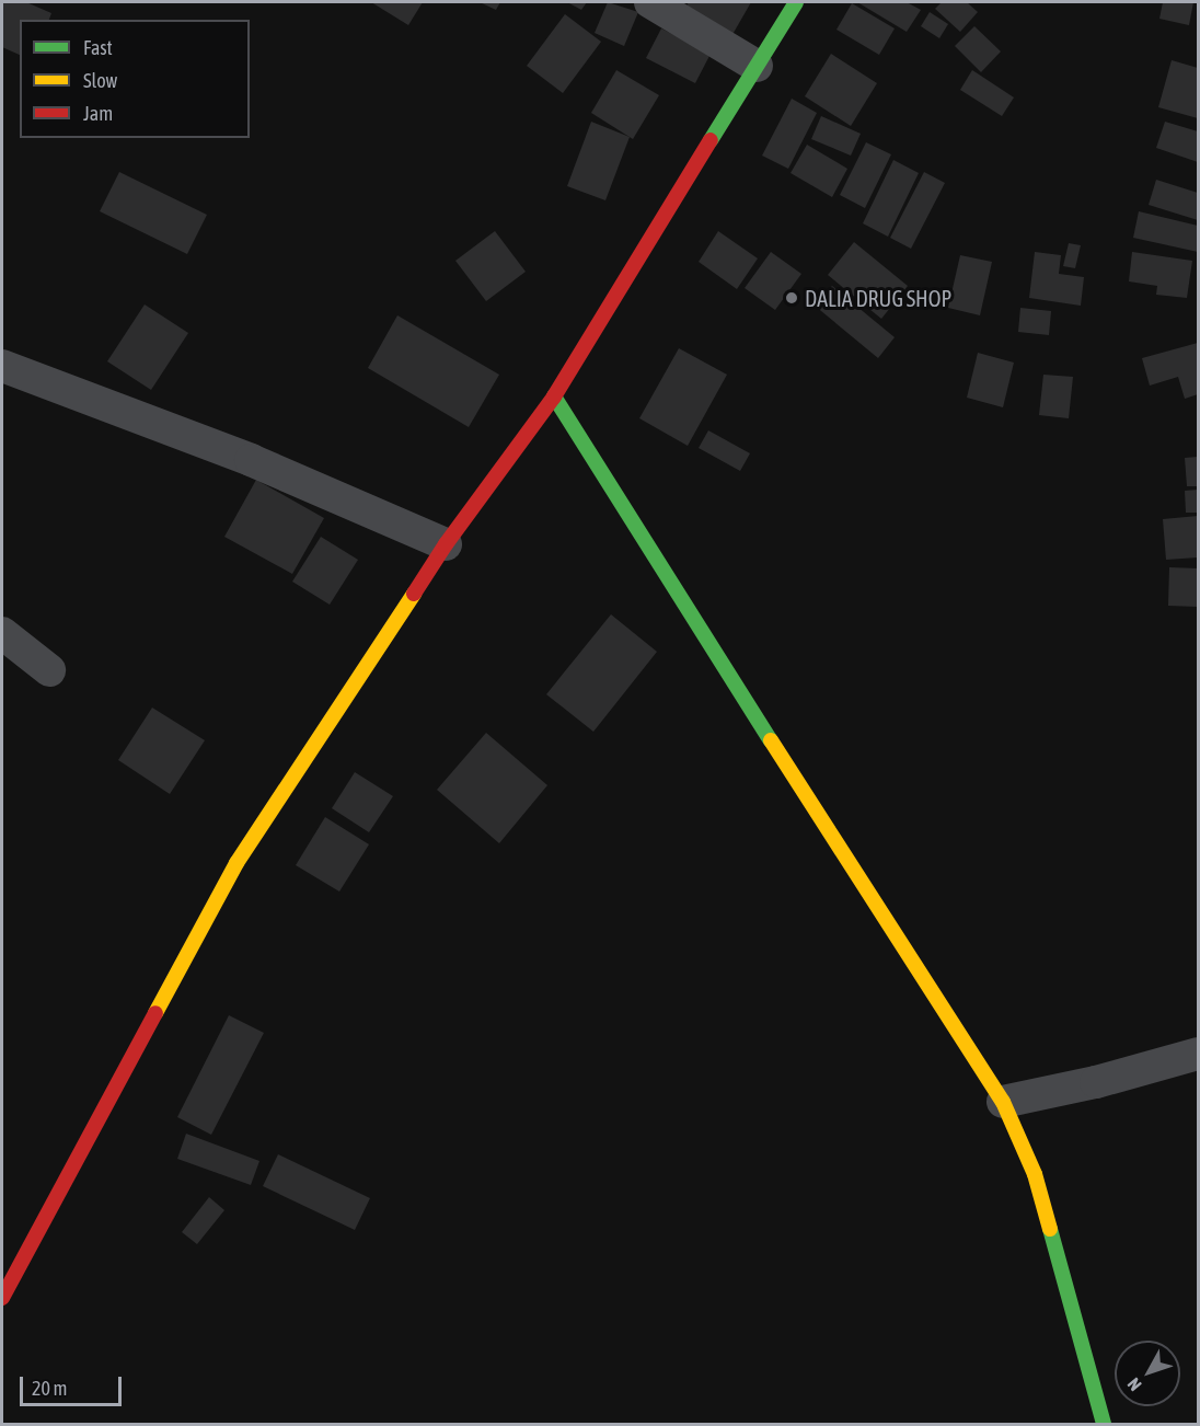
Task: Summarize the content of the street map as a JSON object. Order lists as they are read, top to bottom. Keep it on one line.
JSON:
{"places":["DALIA DRUG SHOP"],"legend":["Fast","Slow","Jam"],"scale_bar":"20 m","north":"bottom left"}
